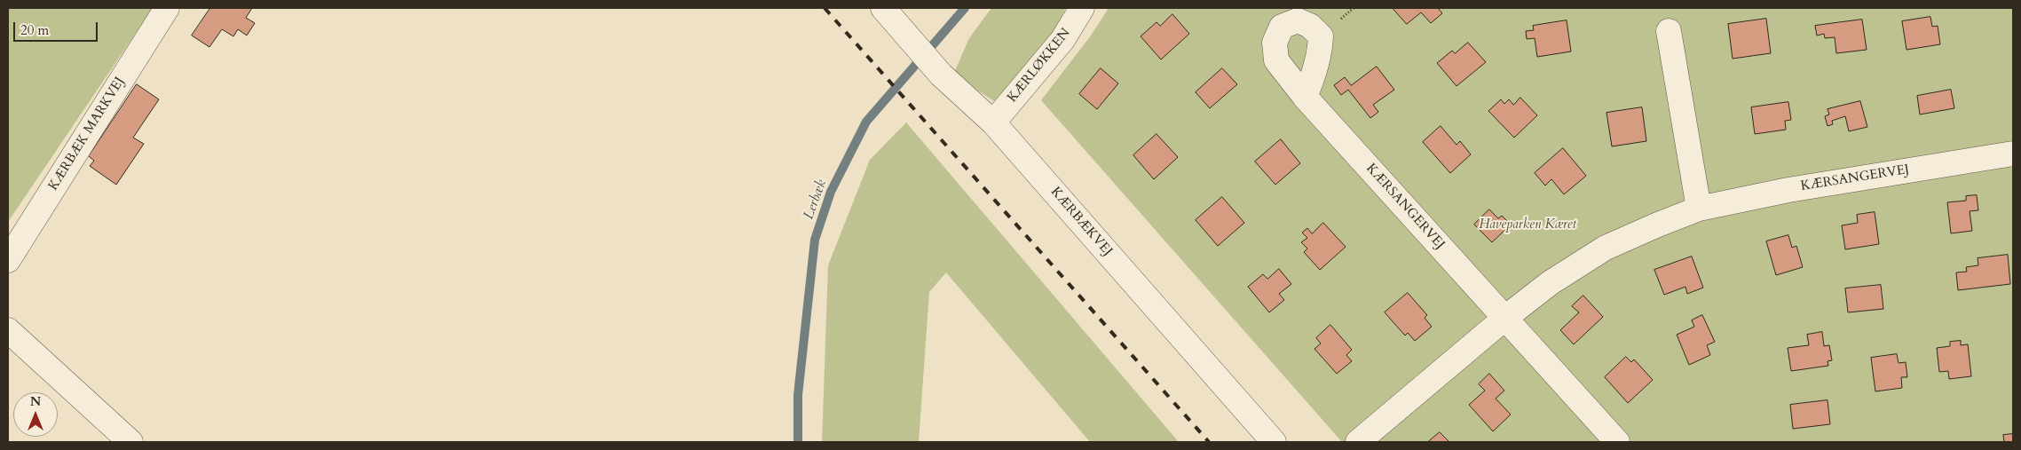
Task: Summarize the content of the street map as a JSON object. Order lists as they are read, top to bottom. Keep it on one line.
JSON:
{"streets":{"street":["KÆRLØKKEN","KÆRBÆK MARKVEJ","KÆRSANGERVEJ","KÆRBÆKVEJ"]},"crossings":[["KÆRLØKKEN","KÆRBÆKVEJ"]],"water":["Lerbæk"],"parks":["Haveparken Kæret"],"scale_bar":"20 m","north":"top"}
